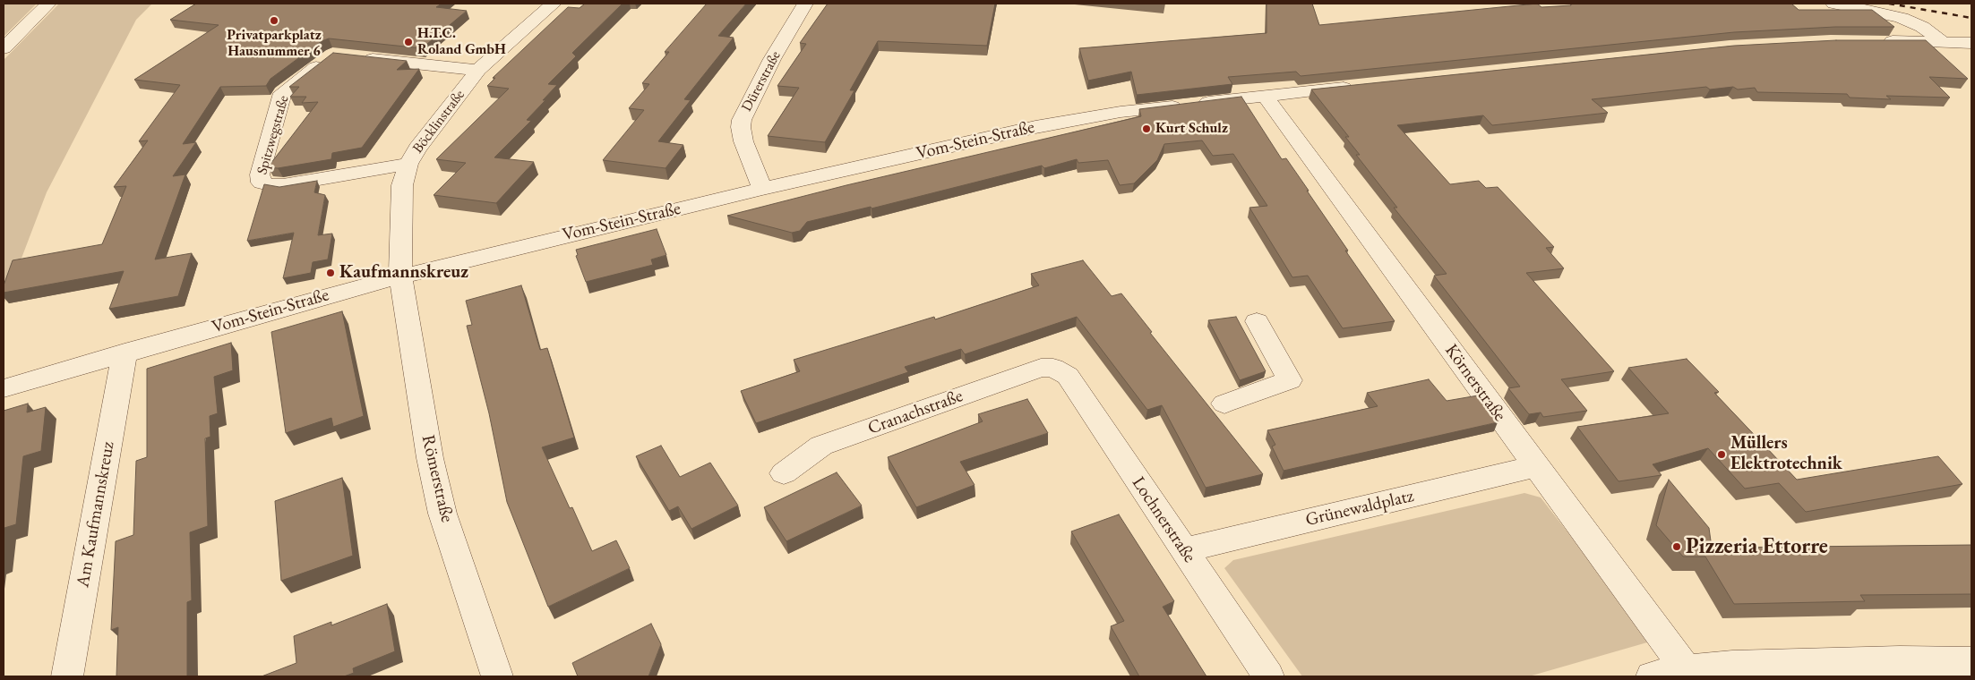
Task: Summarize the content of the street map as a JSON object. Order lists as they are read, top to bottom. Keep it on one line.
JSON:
{"streets":{"street":["Dürerstraße","Böcklinstraße","Spitzwegstraße","Vom-Stein-Straße","Körnerstraße","Cranachstraße","Römerstraße","Grünewaldplatz","Am Kaufmannskreuz","Lochnerstraße"]},"crossings":[["Dürerstraße","Vom-Stein-Straße"],["Böcklinstraße","Spitzwegstraße"],["Böcklinstraße","Vom-Stein-Straße"],["Böcklinstraße","Römerstraße"],["Vom-Stein-Straße","Körnerstraße"],["Vom-Stein-Straße","Römerstraße"],["Vom-Stein-Straße","Am Kaufmannskreuz"],["Körnerstraße","Grünewaldplatz"],["Cranachstraße","Lochnerstraße"],["Grünewaldplatz","Lochnerstraße"]],"places":["Privatparkplatz Hausnummer 6","H.T.C. Roland GmbH","Kurt Schulz","Kaufmannskreuz","Müllers Elektrotechnik","Pizzeria Ettorre"]}
